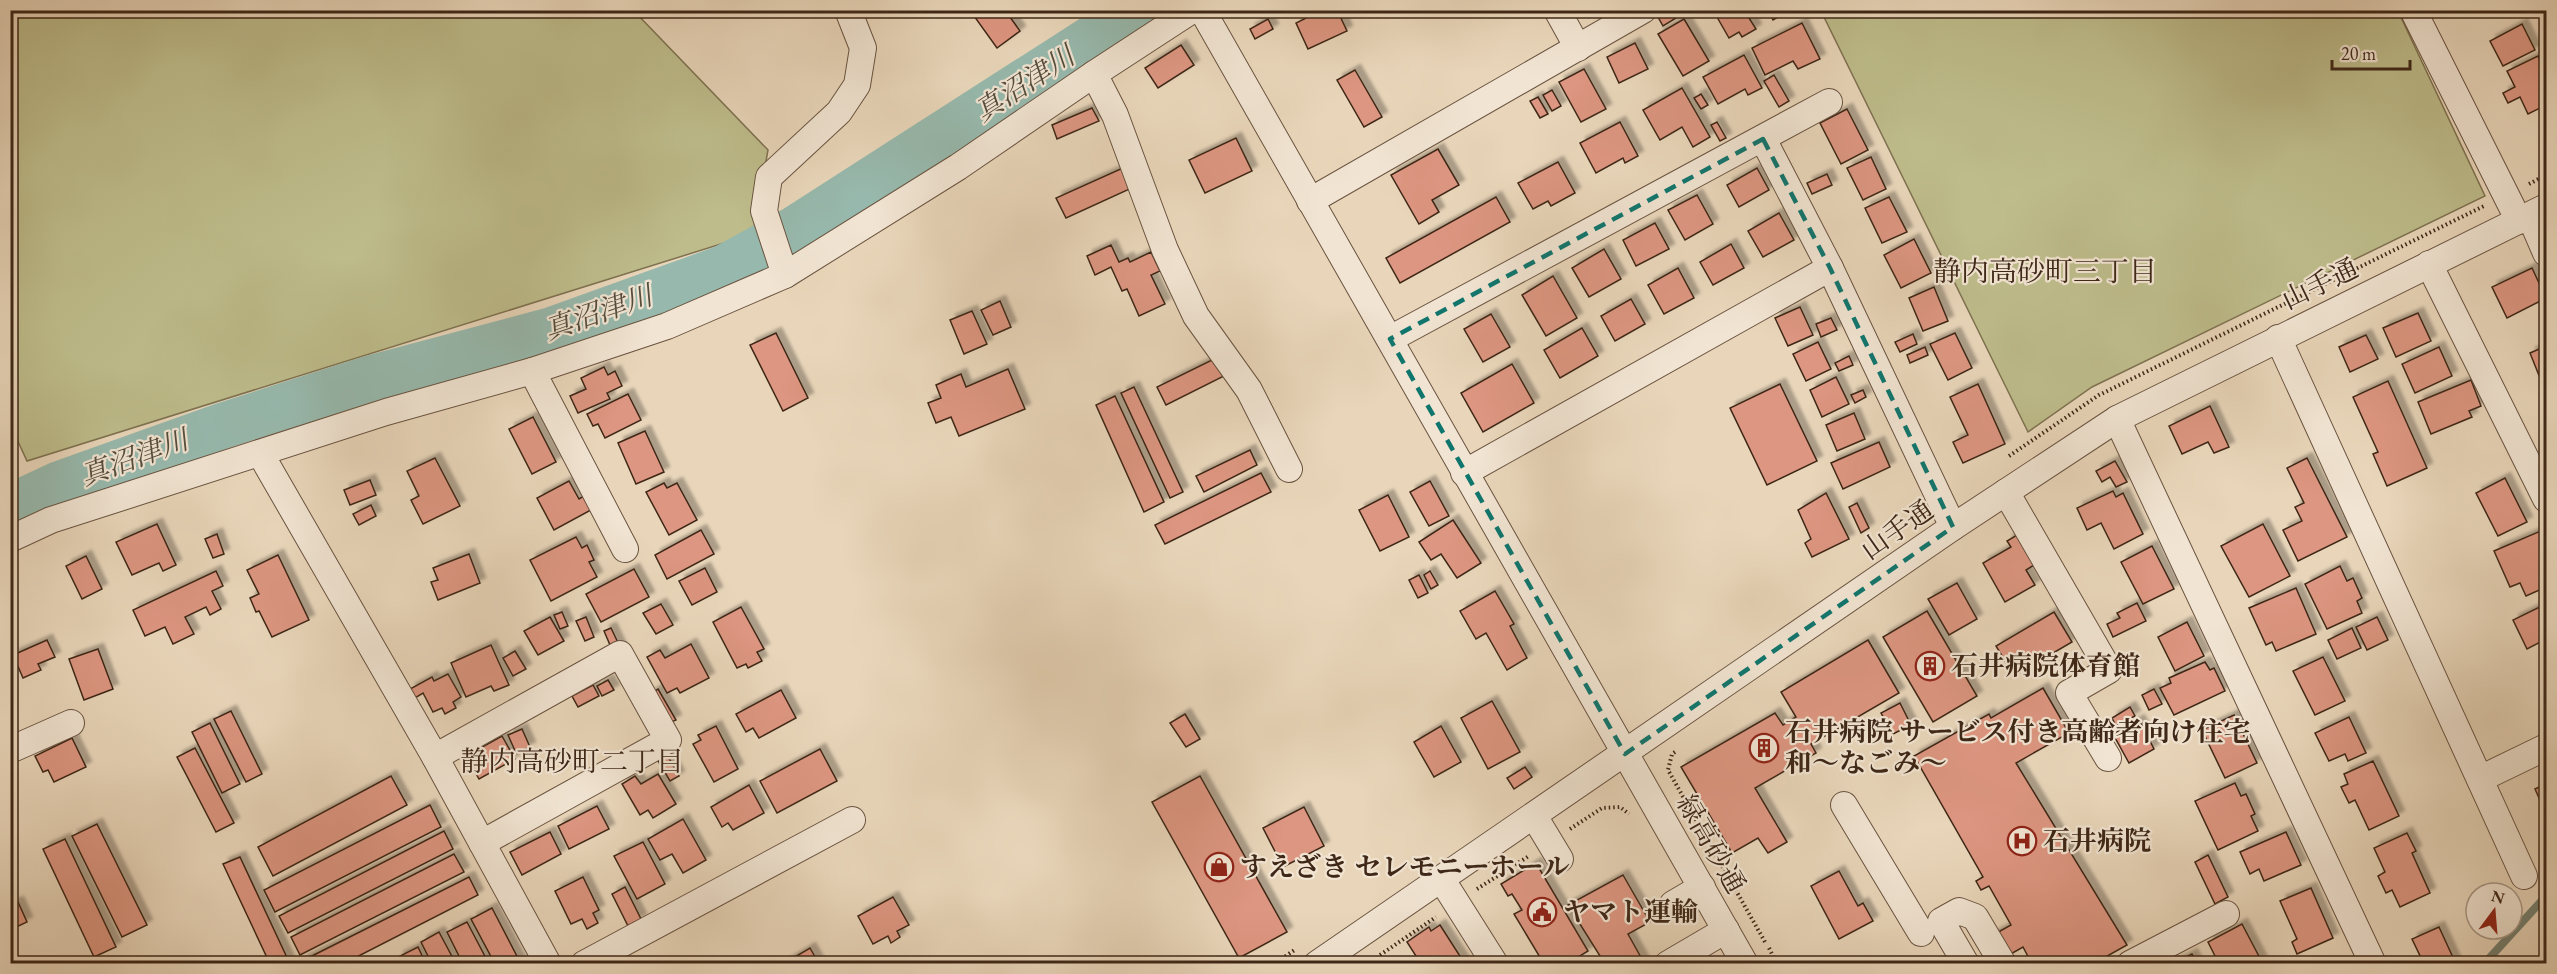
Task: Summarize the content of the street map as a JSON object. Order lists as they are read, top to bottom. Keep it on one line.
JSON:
{"streets":{"street":["山手通","緑高砂通"]},"crossings":[["山手通","緑高砂通"]],"districts":["静内高砂町三丁目","静内高砂町二丁目"],"water":["真沼津川"],"places":{"building":["石井病院体育館","石井病院 サービス付き高齢者向け住宅 和～なごみ～"],"hospital":["石井病院"],"shop":["すえざき セレモニーホール"],"public building":["ヤマト運輸"]},"scale_bar":"20 m","north":"top"}
